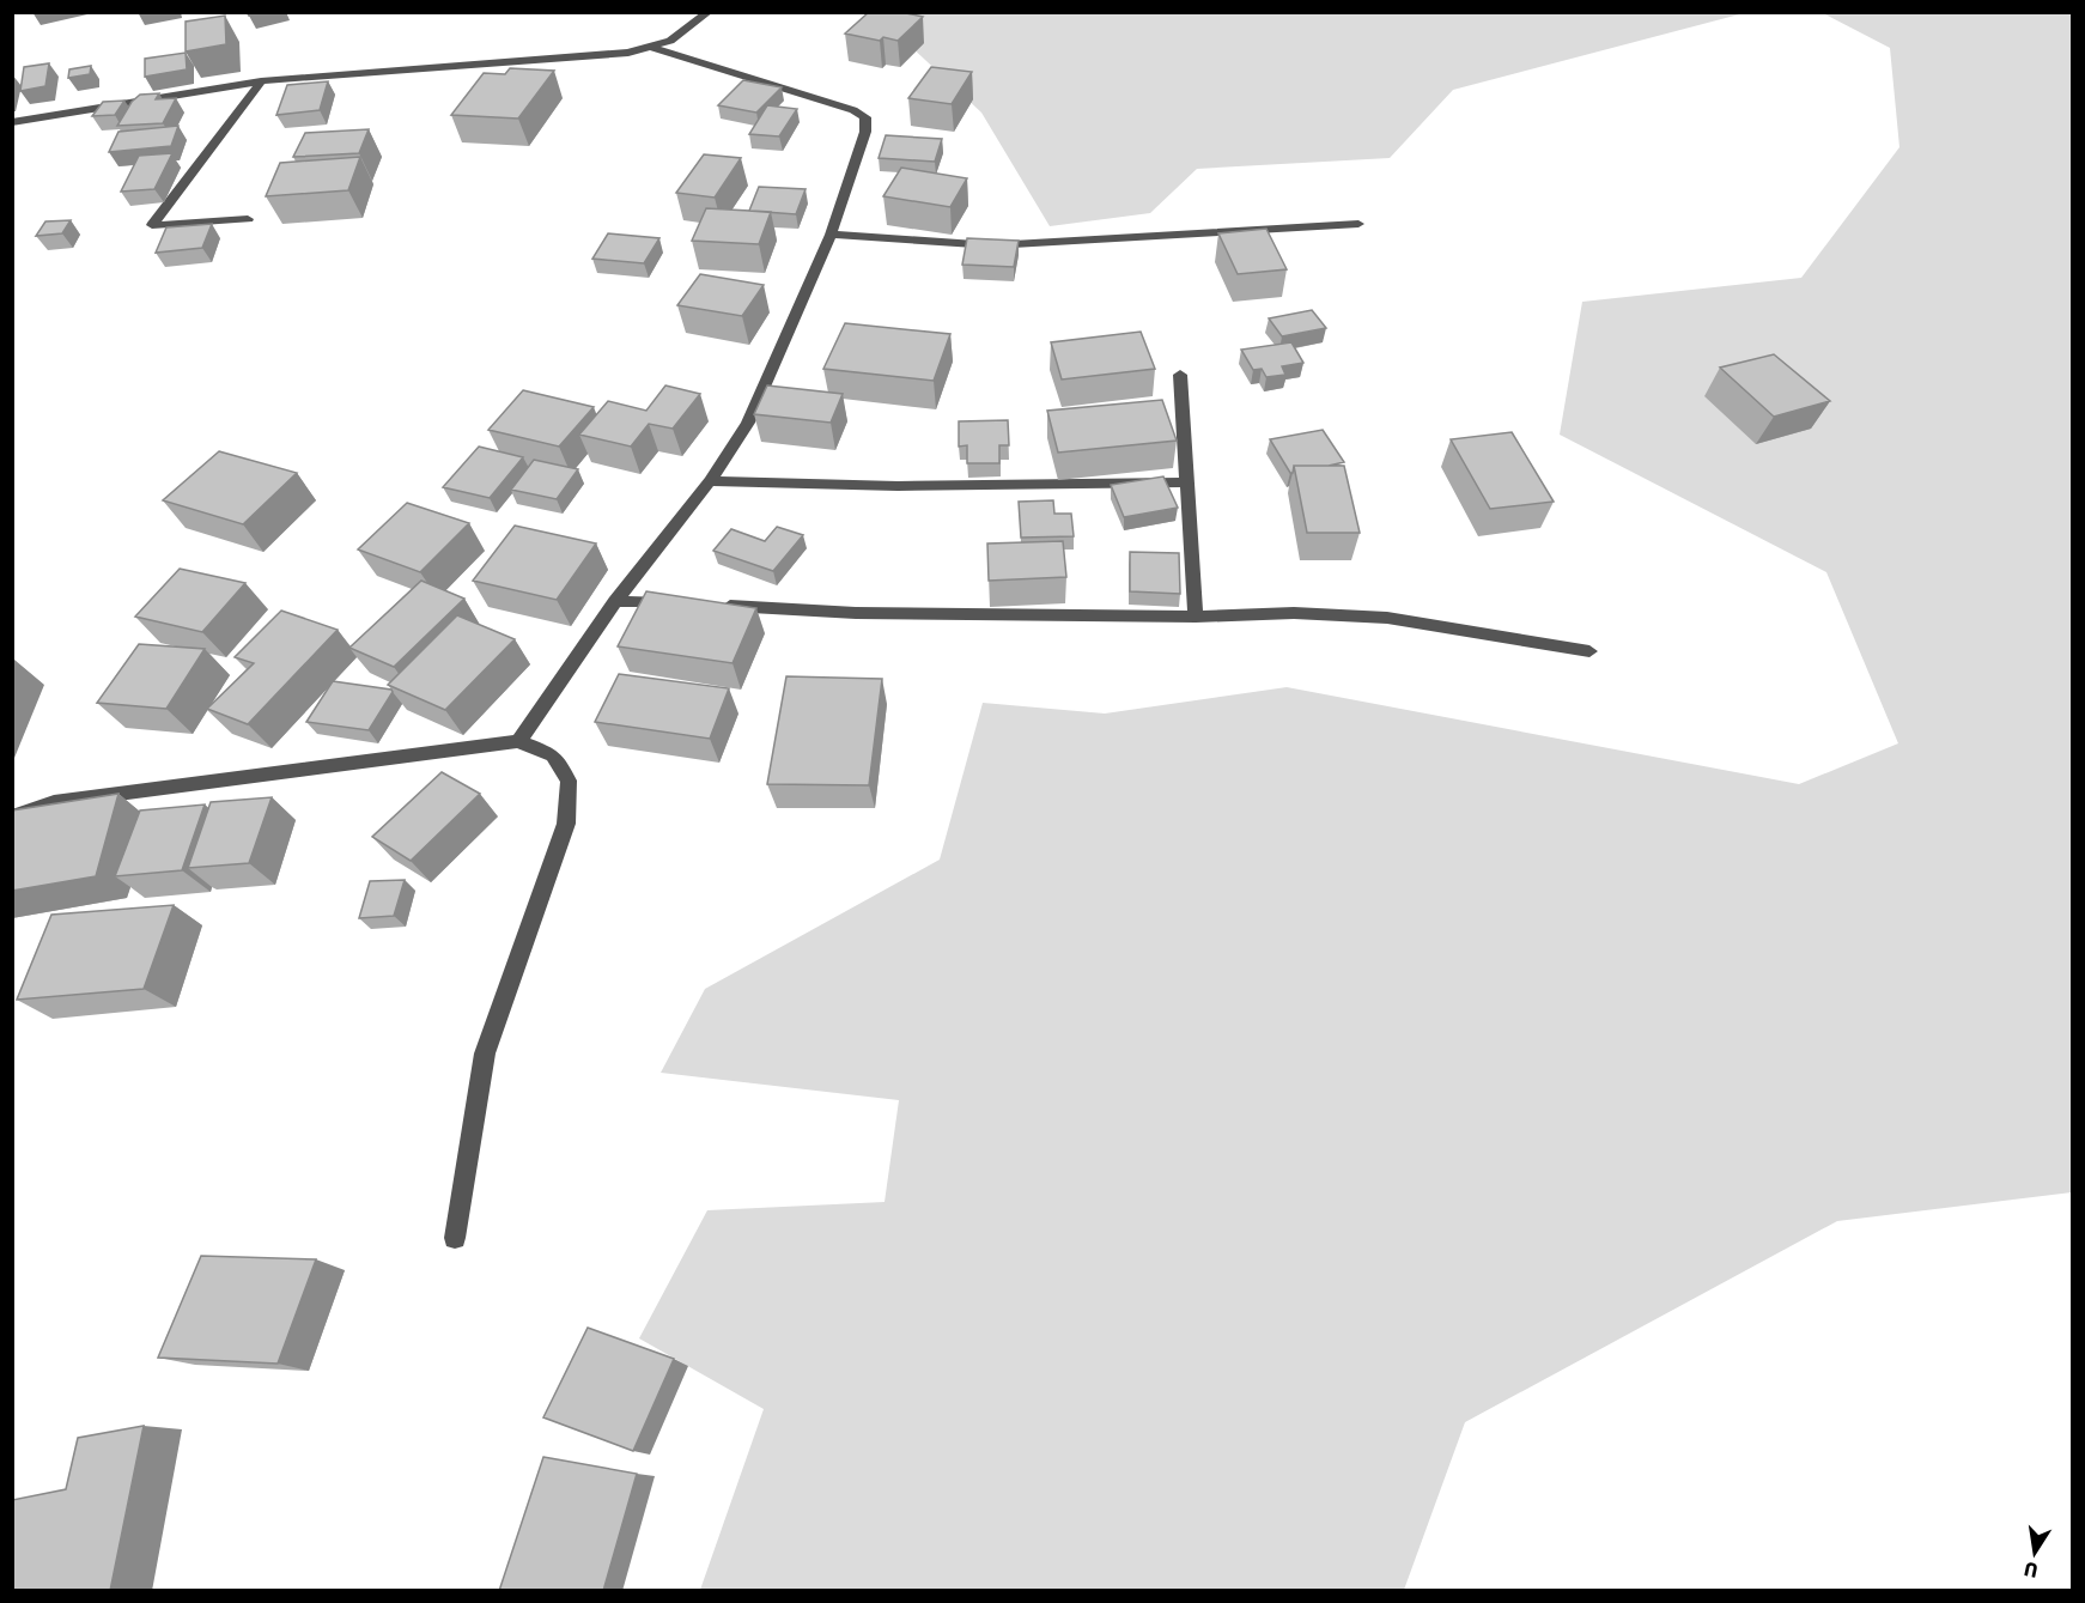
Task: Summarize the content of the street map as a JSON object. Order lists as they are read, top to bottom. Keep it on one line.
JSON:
{"north":"bottom"}
